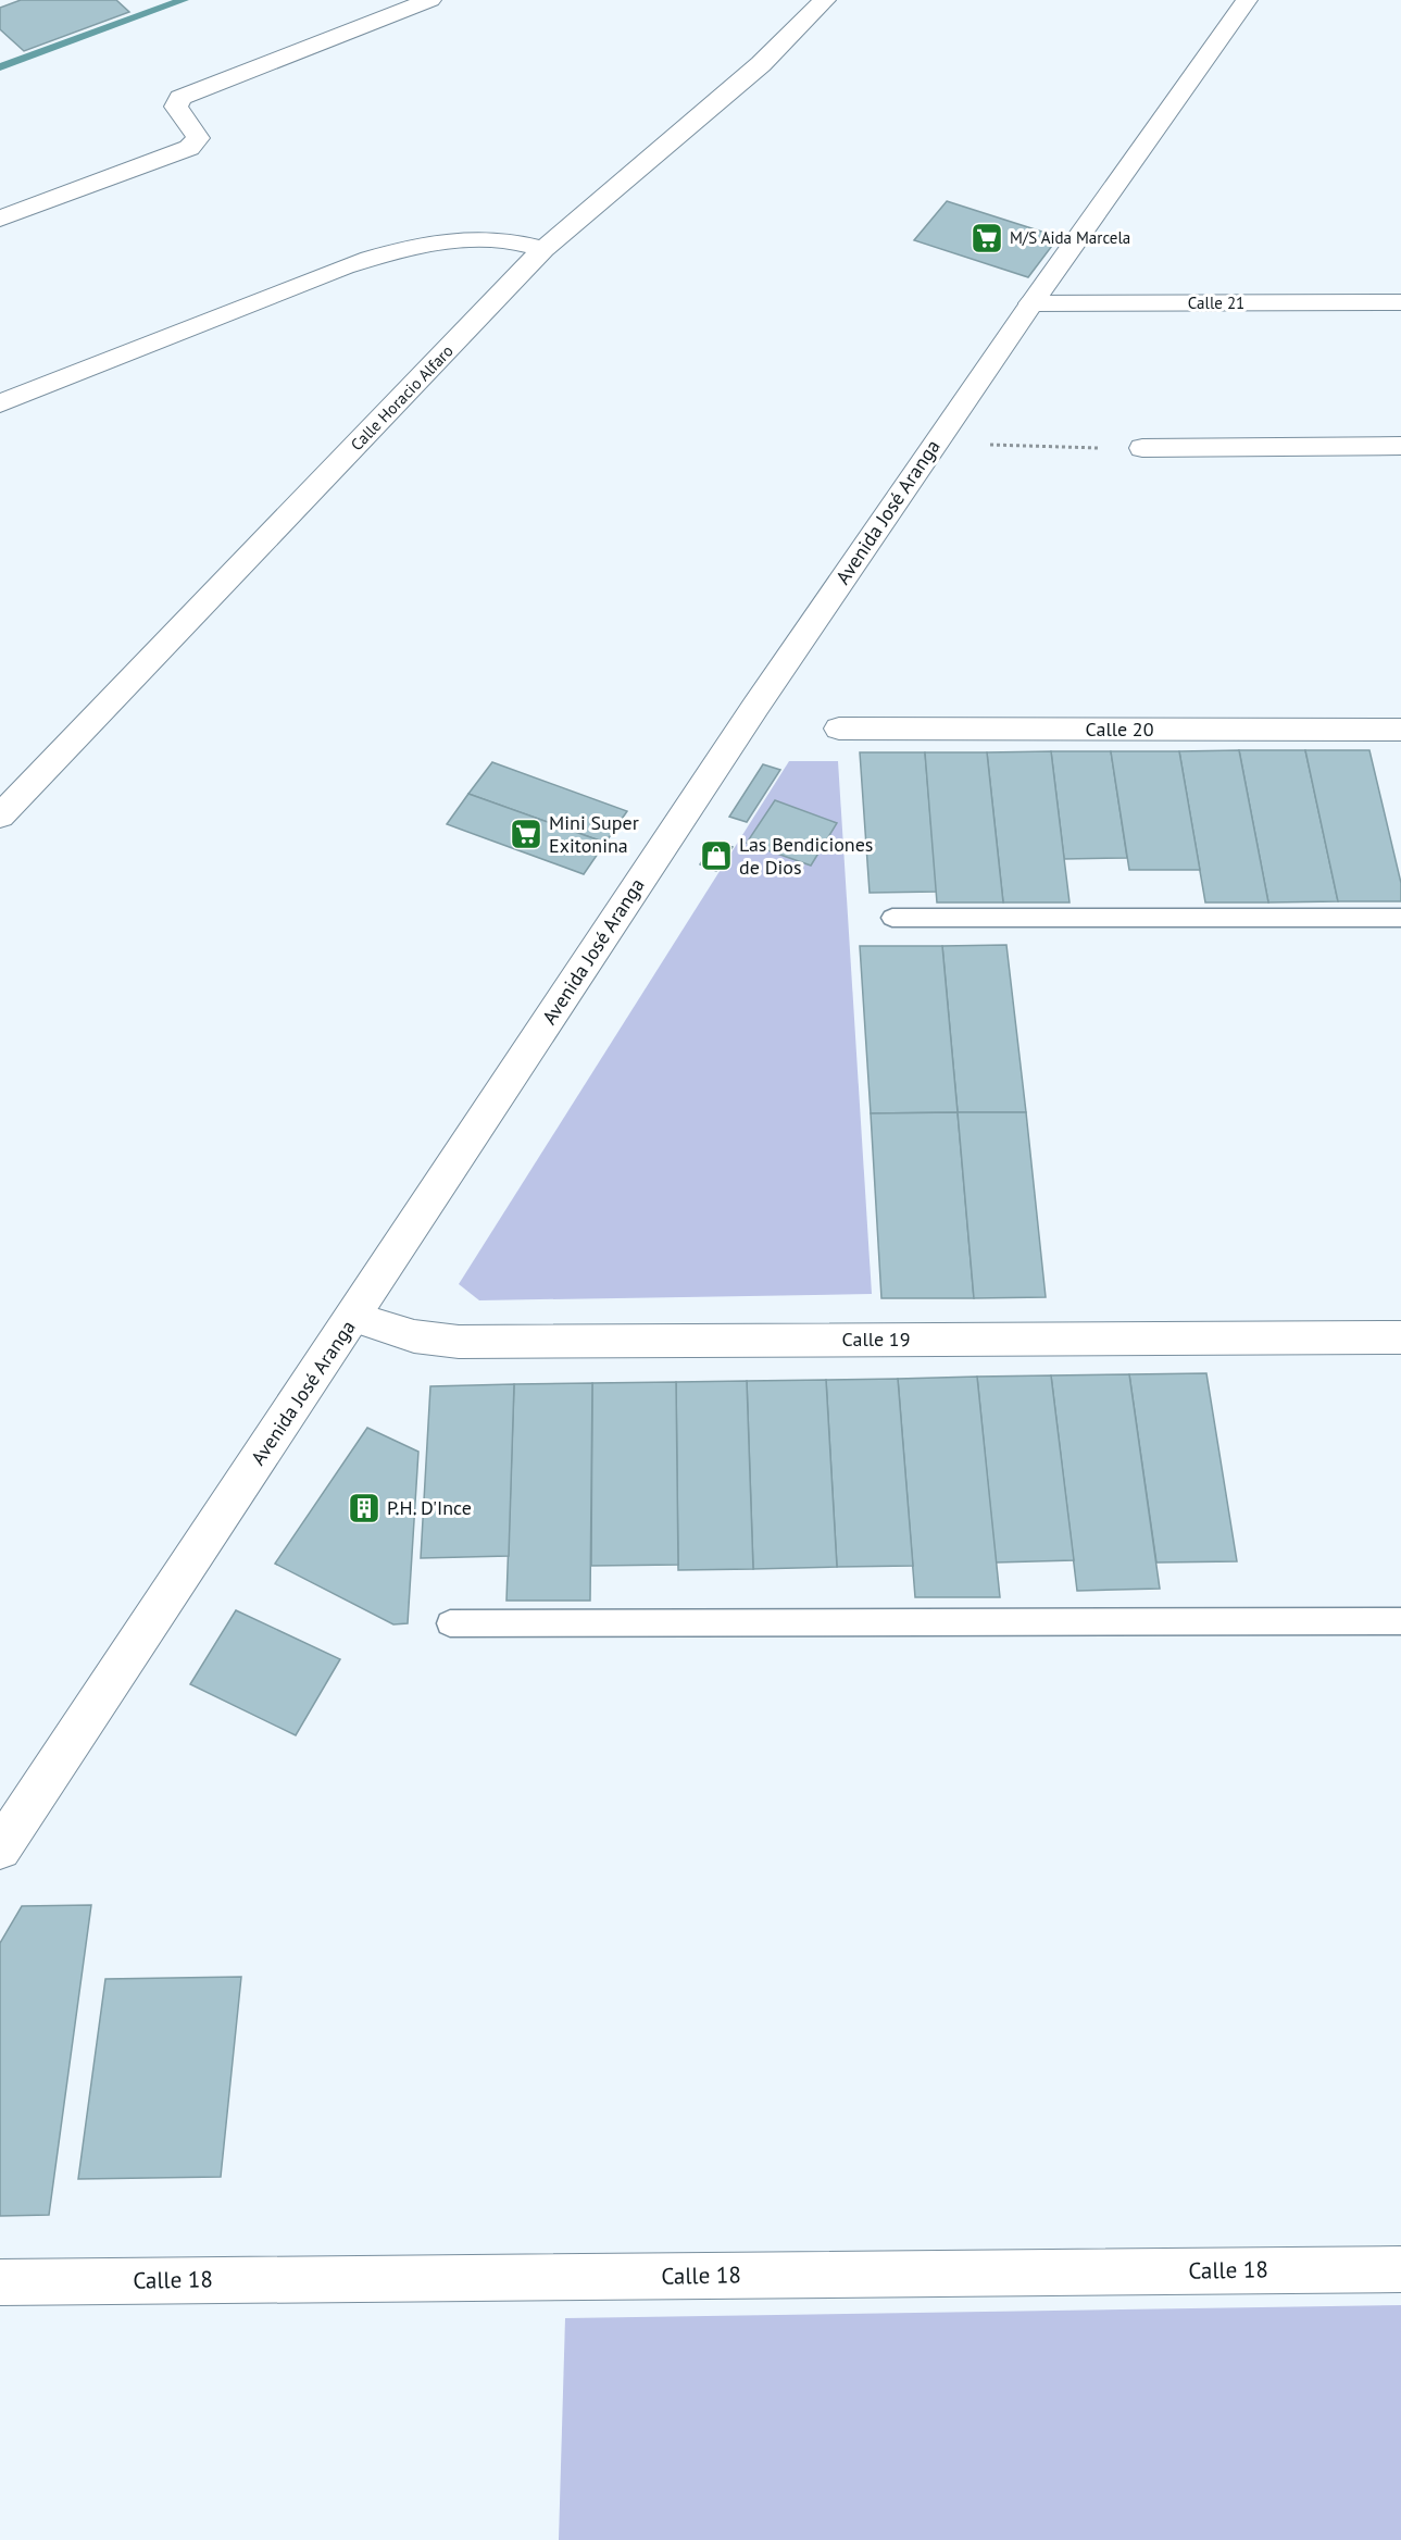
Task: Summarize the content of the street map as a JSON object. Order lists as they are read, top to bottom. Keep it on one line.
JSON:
{"streets":{"street":["Calle 21","Calle Horacio Alfaro","Avenida José Aranga","Calle 20","Calle 19","Calle 18"]},"crossings":[["Calle 21","Avenida José Aranga"],["Avenida José Aranga","Calle 19"]],"places":{"supermarket":["M/S Aida Marcela","Mini Super Exitonina"],"shop":["Las Bendiciones de Dios"],"building":["P.H. D'Ince"]}}
